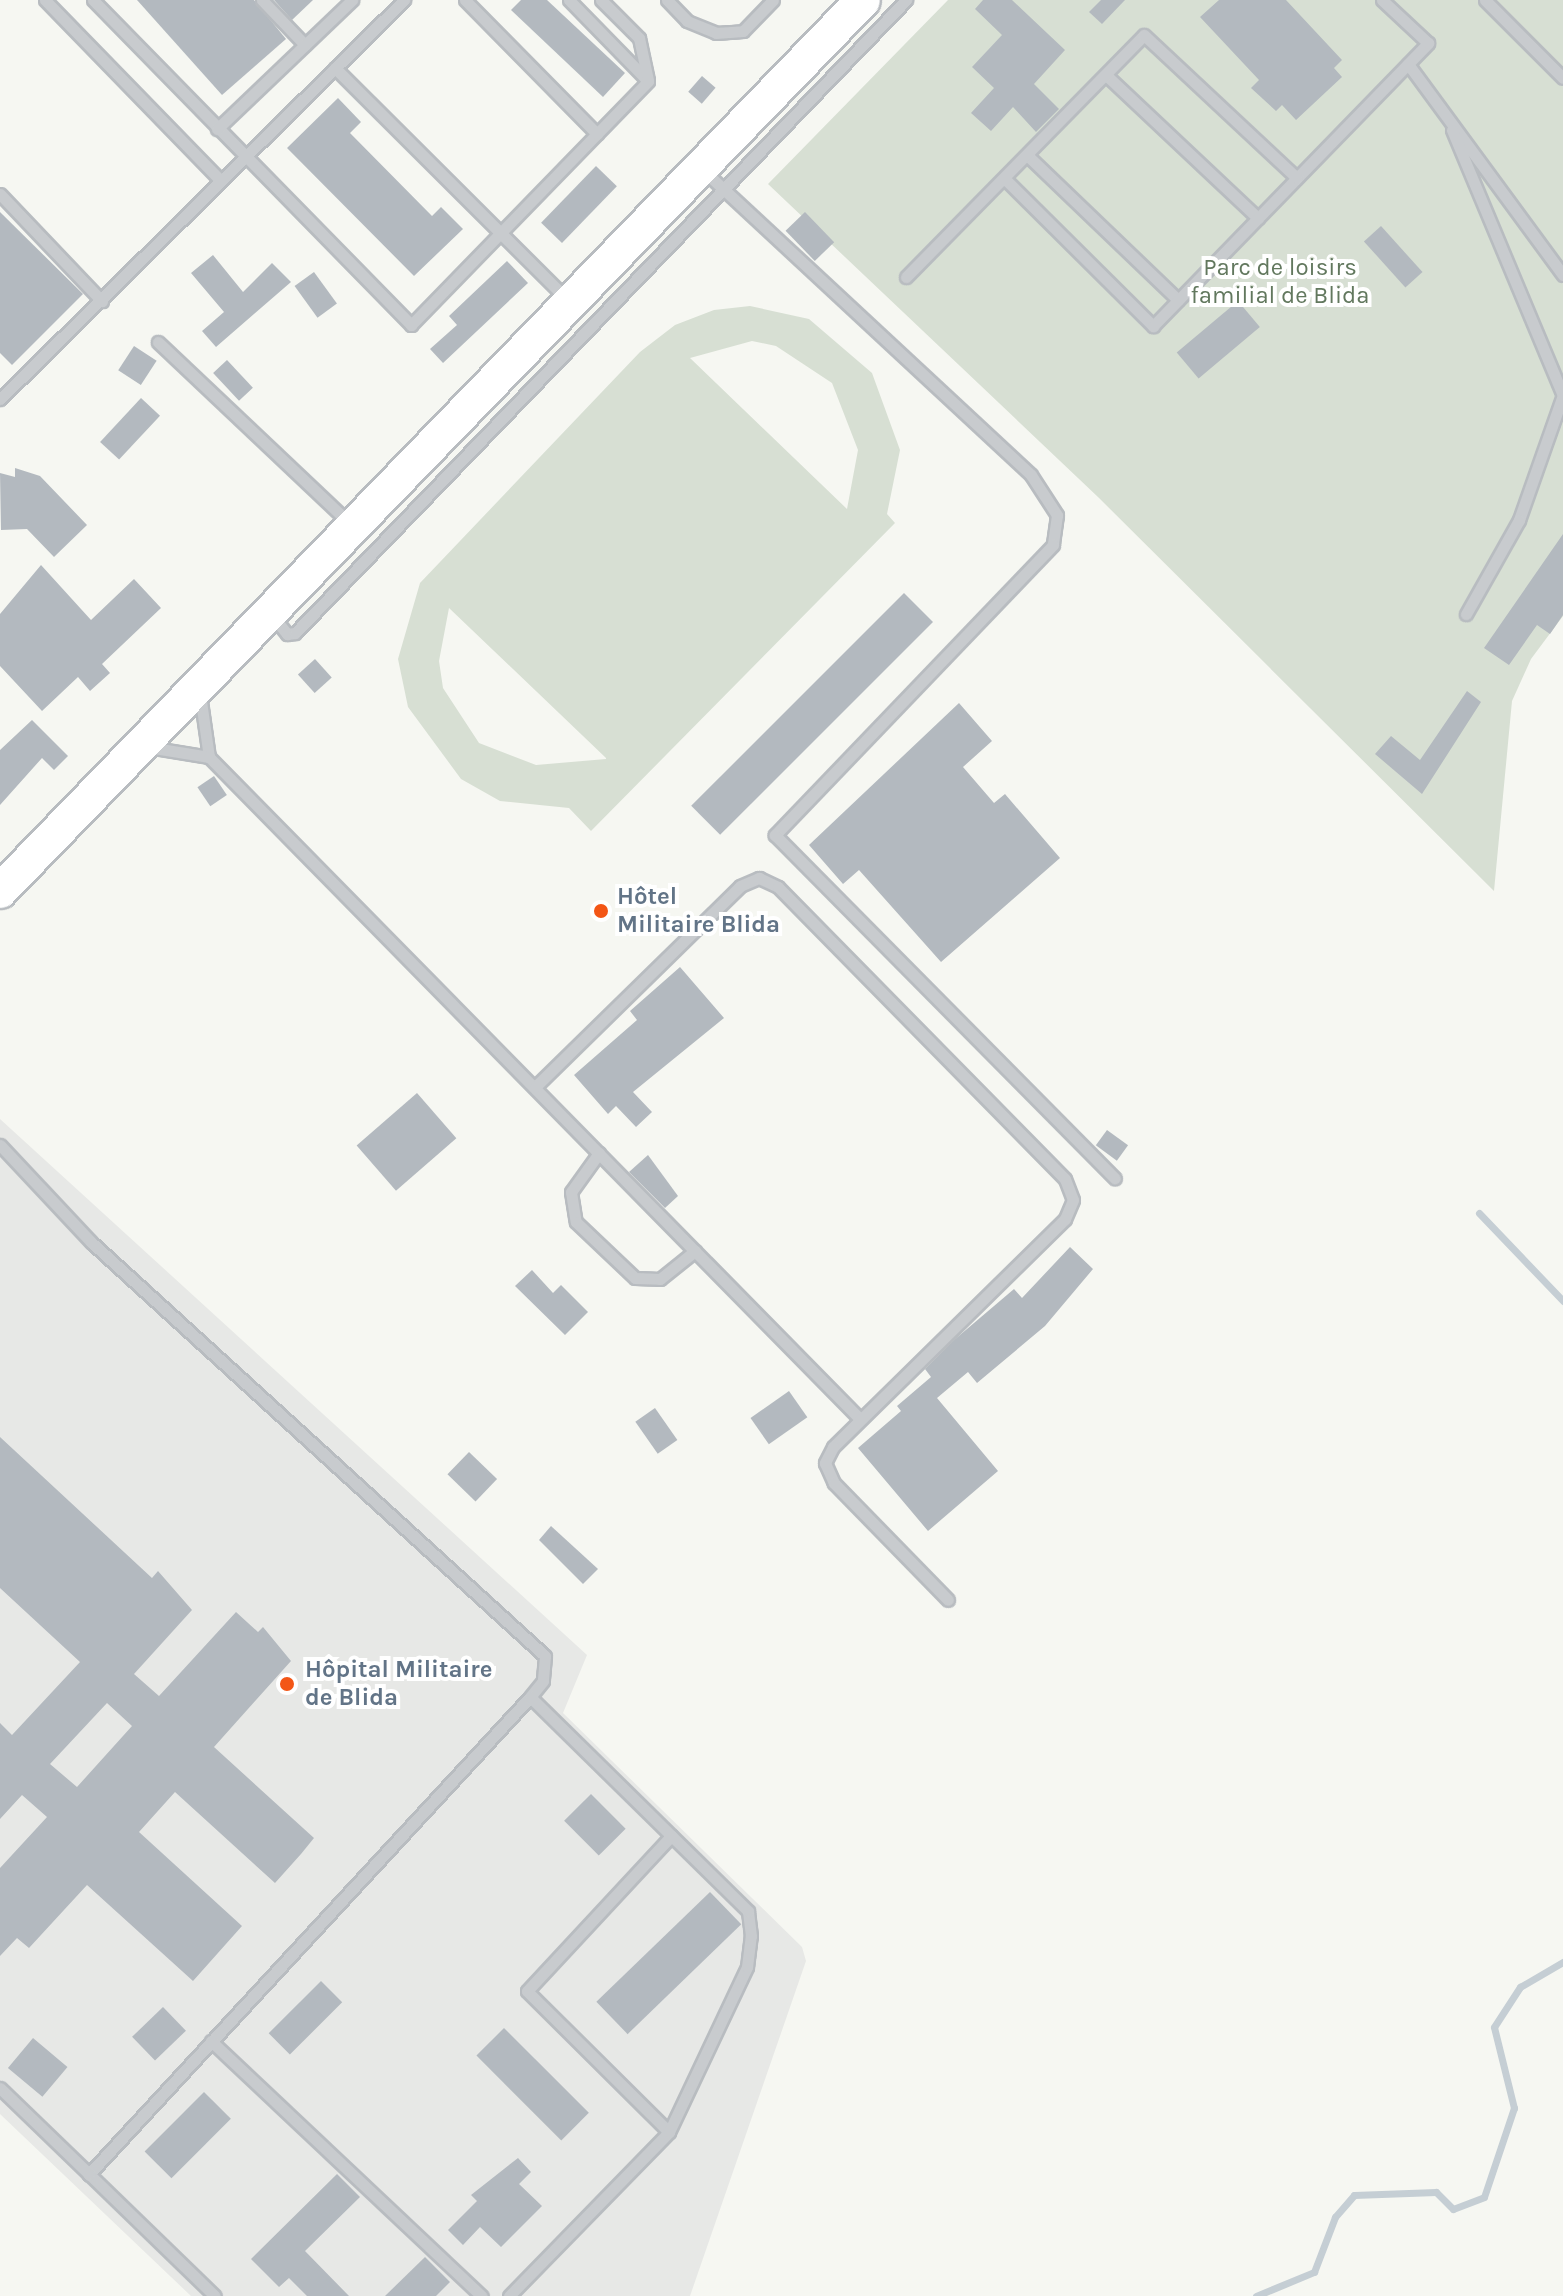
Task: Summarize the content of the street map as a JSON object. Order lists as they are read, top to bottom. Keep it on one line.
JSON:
{"parks":["Parc de loisirs familial de Blida"],"places":["Hôtel Militaire Blida","Hôpital Militaire de Blida"]}
